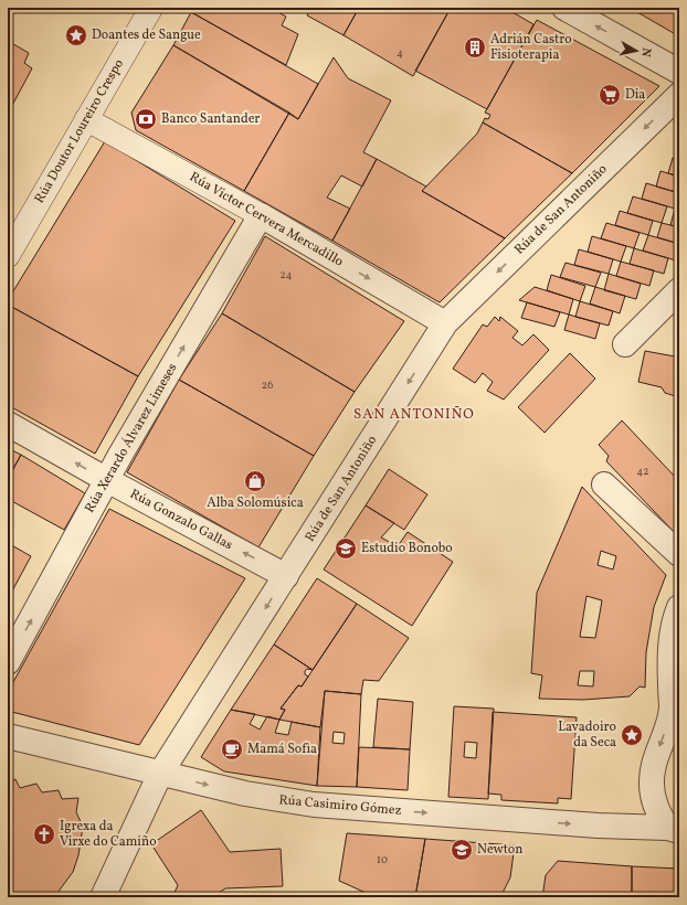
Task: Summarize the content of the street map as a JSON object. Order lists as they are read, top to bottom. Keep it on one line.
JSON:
{"streets":{"street":["Rúa Doutor Loureiro Crespo","Rúa de San Antoniño","Rúa Victor Cervera Mercadillo","Rúa Xerardo Álvarez Limeses","Rúa Gonzalo Gallas","Rúa Casimiro Gómez"]},"crossings":[["Rúa Doutor Loureiro Crespo","Rúa Victor Cervera Mercadillo"],["Rúa de San Antoniño","Rúa Victor Cervera Mercadillo"],["Rúa de San Antoniño","Rúa Gonzalo Gallas"],["Rúa de San Antoniño","Rúa Casimiro Gómez"],["Rúa Victor Cervera Mercadillo","Rúa Xerardo Álvarez Limeses"],["Rúa Xerardo Álvarez Limeses","Rúa Gonzalo Gallas"]],"one_way":["Rúa de San Antoniño","Rúa Victor Cervera Mercadillo","Rúa Xerardo Álvarez Limeses","Rúa Gonzalo Gallas","Rúa Casimiro Gómez"],"districts":["SAN ANTONIÑO"],"places":{"place":["Doantes de Sangue","Lavadoiro da Seca"],"building":["Adrián Castro Fisioterapia"],"supermarket":["Dia"],"bank":["Banco Santander"],"shop":["Alba Solomúsica"],"school or university":["Estudio Bonobo","Newton"],"cafe":["Mamá Sofìa"],"church":["Igrexa da Virxe do Camiño"]},"house_numbers":["4","24","26","42","10"],"north":"right"}
